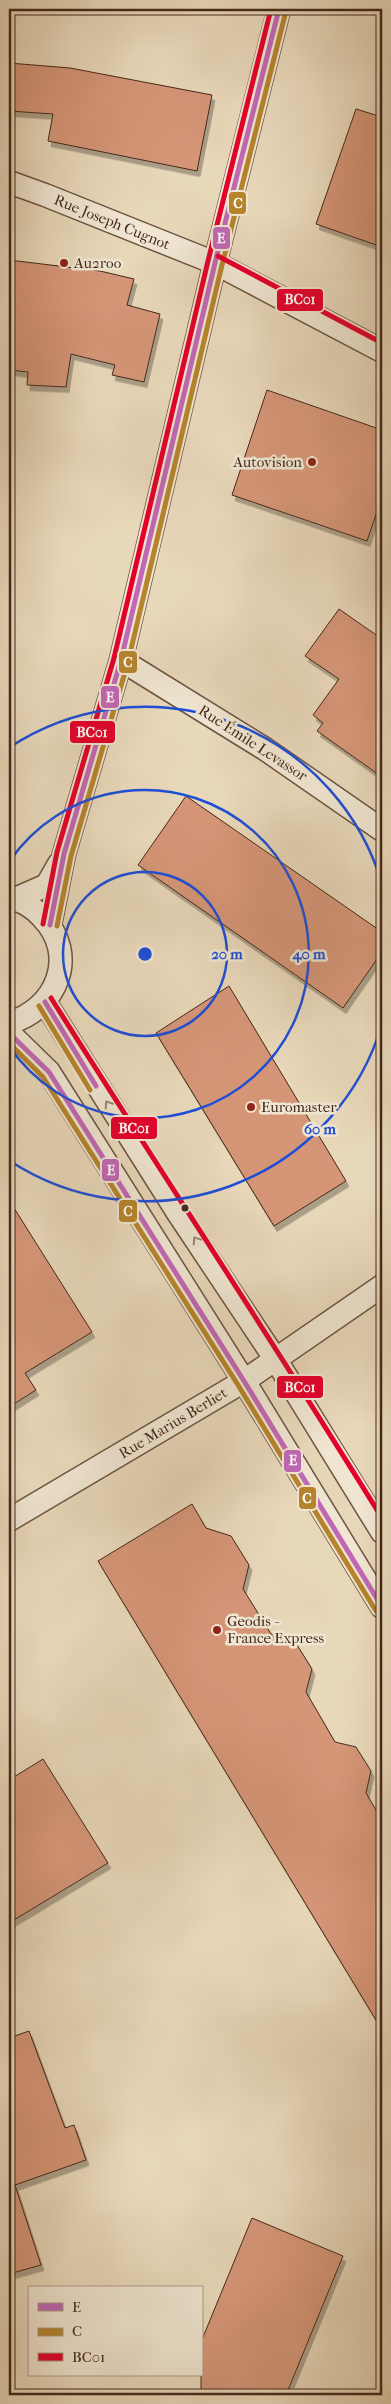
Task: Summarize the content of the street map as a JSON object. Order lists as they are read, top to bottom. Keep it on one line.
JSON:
{"streets":{"street":["Rue Joseph Cugnot","Rue Émile Levassor","Rue Marius Berliet"]},"places":["Au2roo","Autovision","Euromaster","Geodis - France Express"],"lines":["transit line E","transit line BC01","transit line C"],"legend":["E","C","BC01"],"rings":["20 m","40 m","60 m"]}
